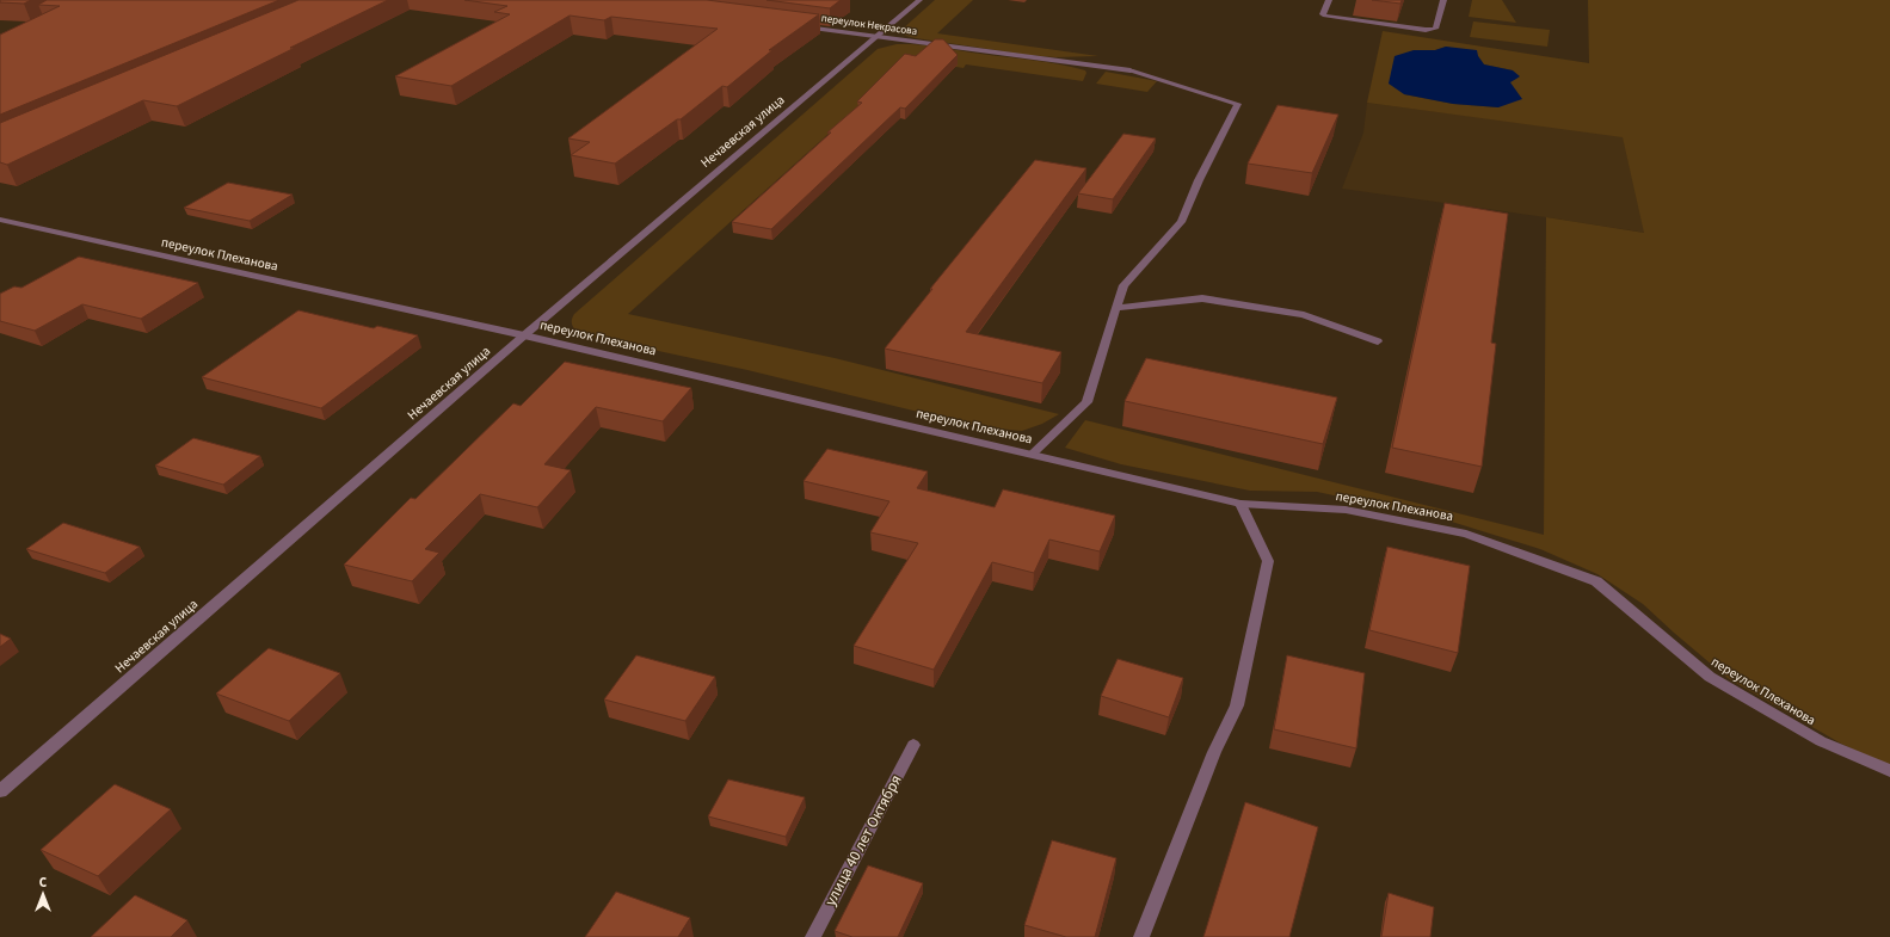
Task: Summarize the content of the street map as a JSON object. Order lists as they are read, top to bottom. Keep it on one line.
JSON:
{"streets":{"street":["переулок Некрасова","Нечаевская улица","переулок Плеханова","улица 40 лет Октября"]},"crossings":[["переулок Некрасова","Нечаевская улица"],["Нечаевская улица","переулок Плеханова"]],"north":"top"}
